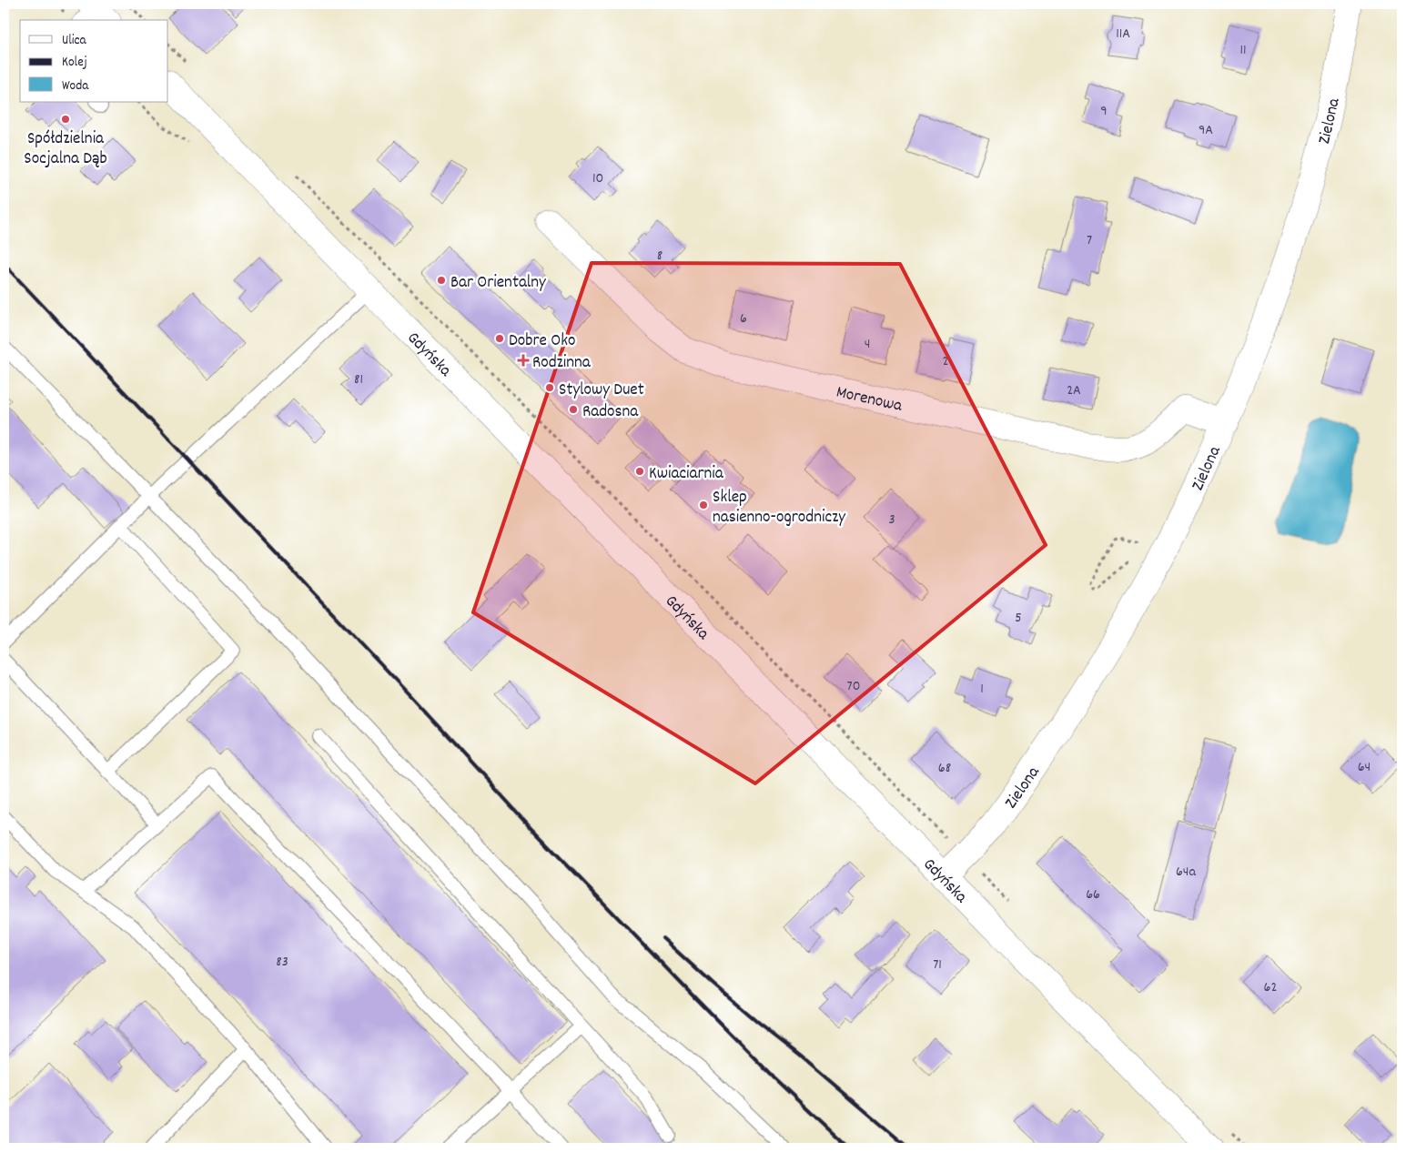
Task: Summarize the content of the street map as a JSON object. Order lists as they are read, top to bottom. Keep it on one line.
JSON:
{"streets":{"street":["Zielona","Gdyńska","Morenowa"]},"crossings":[["Zielona","Gdyńska"],["Zielona","Morenowa"]],"places":{"other":["Spółdzielnia Socjalna Dąb","Bar Orientalny","Dobre Oko","Stylowy Duet","Radosna","Kwiaciarnia","Sklep nasienno-ogrodniczy"],"health":["Rodzinna"]},"house_numbers":["11A","11","9","9A","10","7","8","6","4","2","81","2A","3","5","70","1","64","68","64a","66","83","71","62"],"legend":["Ulica","Kolej","Woda"]}
